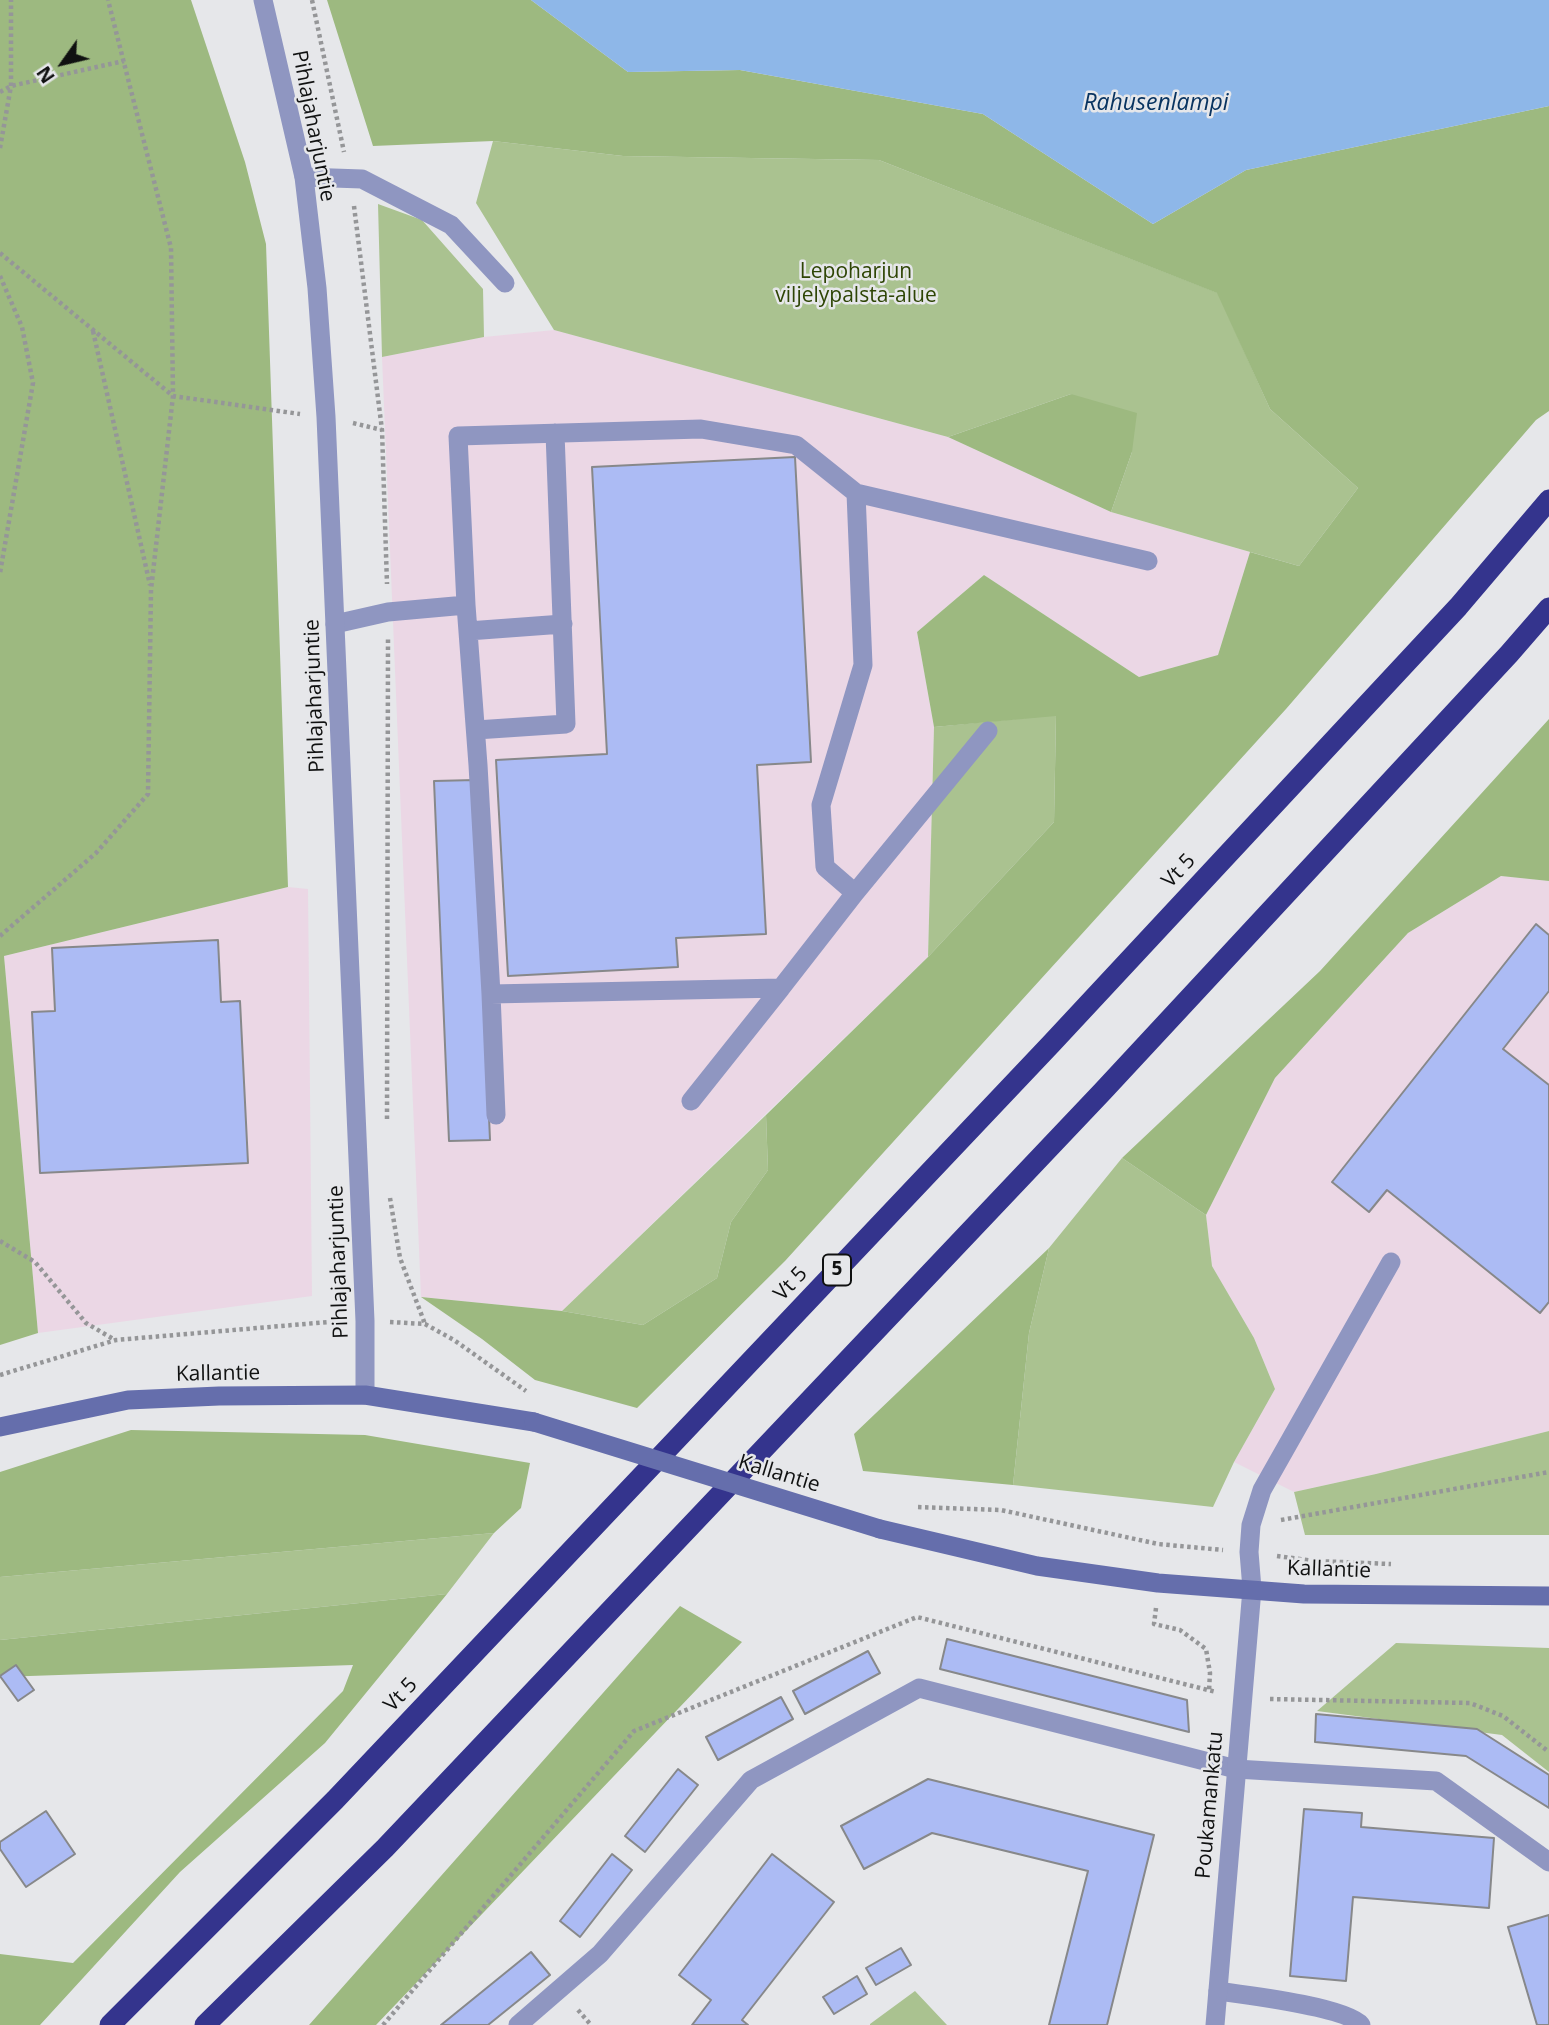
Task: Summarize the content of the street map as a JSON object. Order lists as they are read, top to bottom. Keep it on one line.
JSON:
{"streets":{"highway":["Vt 5","5"],"main road":["Kallantie"],"street":["Pihlajaharjuntie","Poukamankatu"]},"crossings":[["Pihlajaharjuntie","Kallantie"],["Kallantie","Poukamankatu"]],"water":["Rahusenlampi"],"parks":["Lepoharjun viljelypalsta-alue"],"north":"bottom left"}
